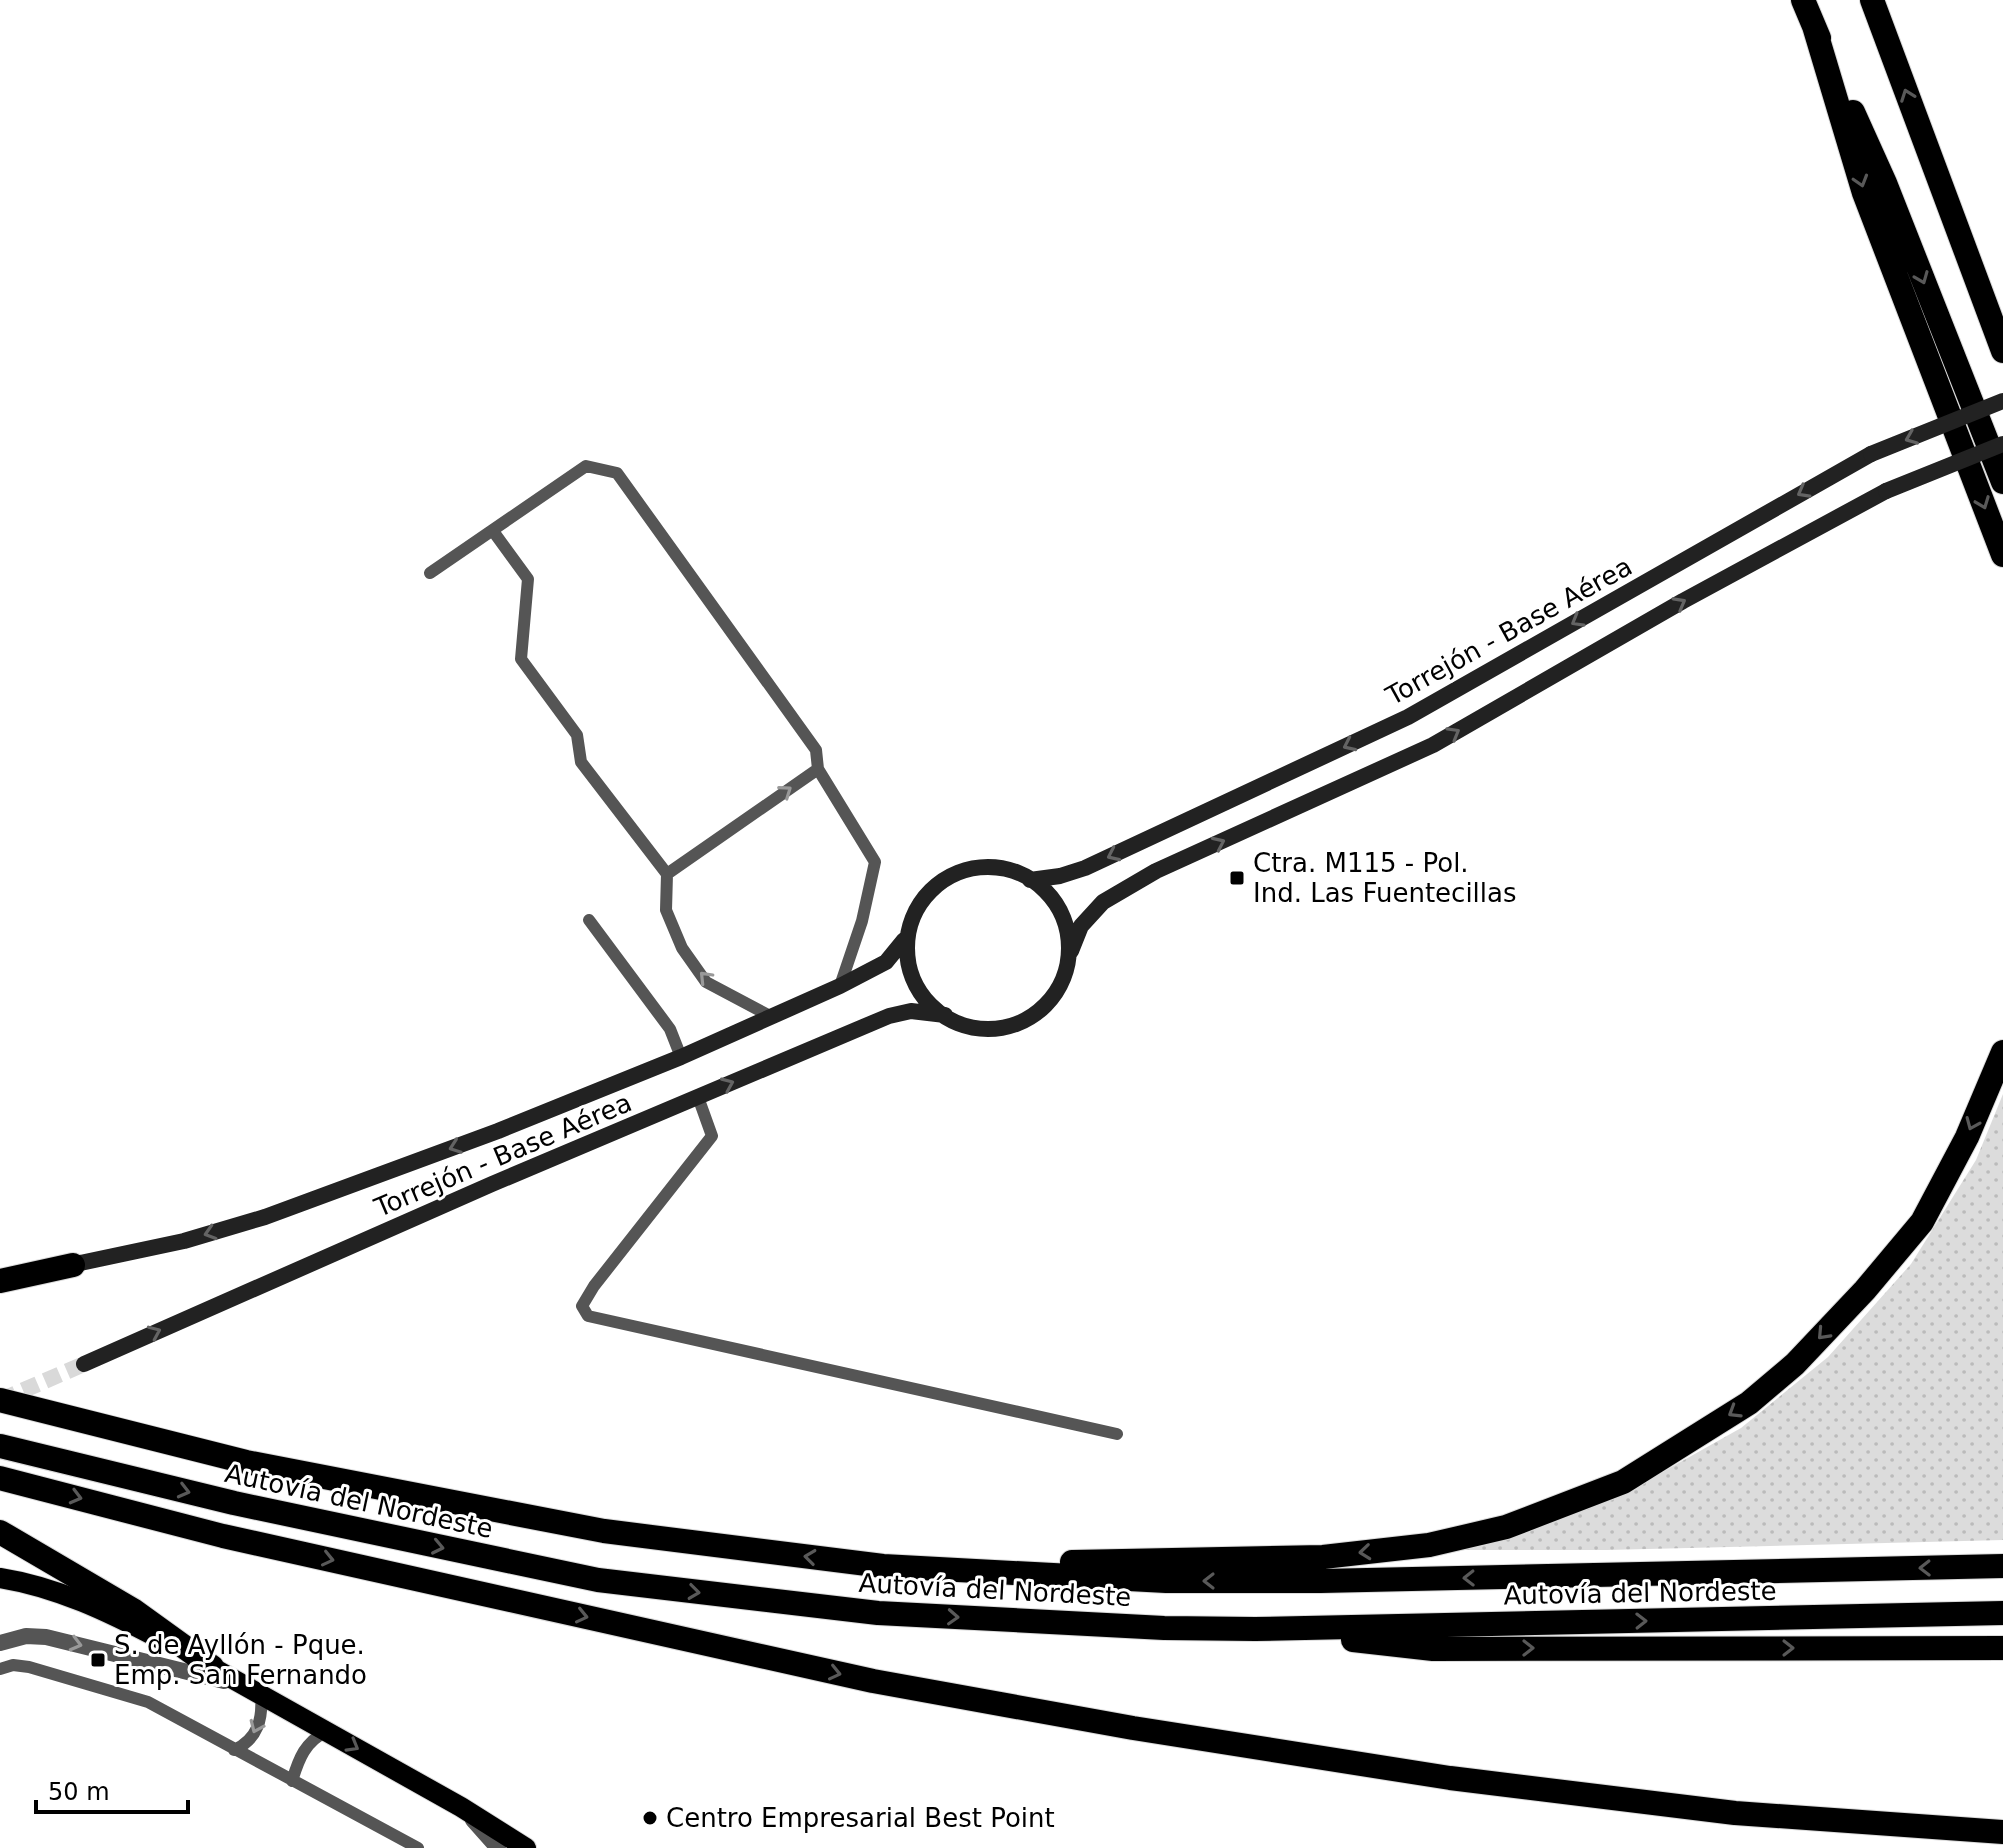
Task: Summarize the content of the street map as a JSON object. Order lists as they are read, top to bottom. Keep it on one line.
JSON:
{"streets":{"highway":["Autovía del Nordeste"],"main road":["Torrejón - Base Aérea"]},"places":{"transit":["Ctra. M115 - Pol. Ind. Las Fuentecillas","S. de Ayllón - Pque. Emp. San Fernando"],"other":["Centro Empresarial Best Point"]},"scale_bar":"50 m"}
